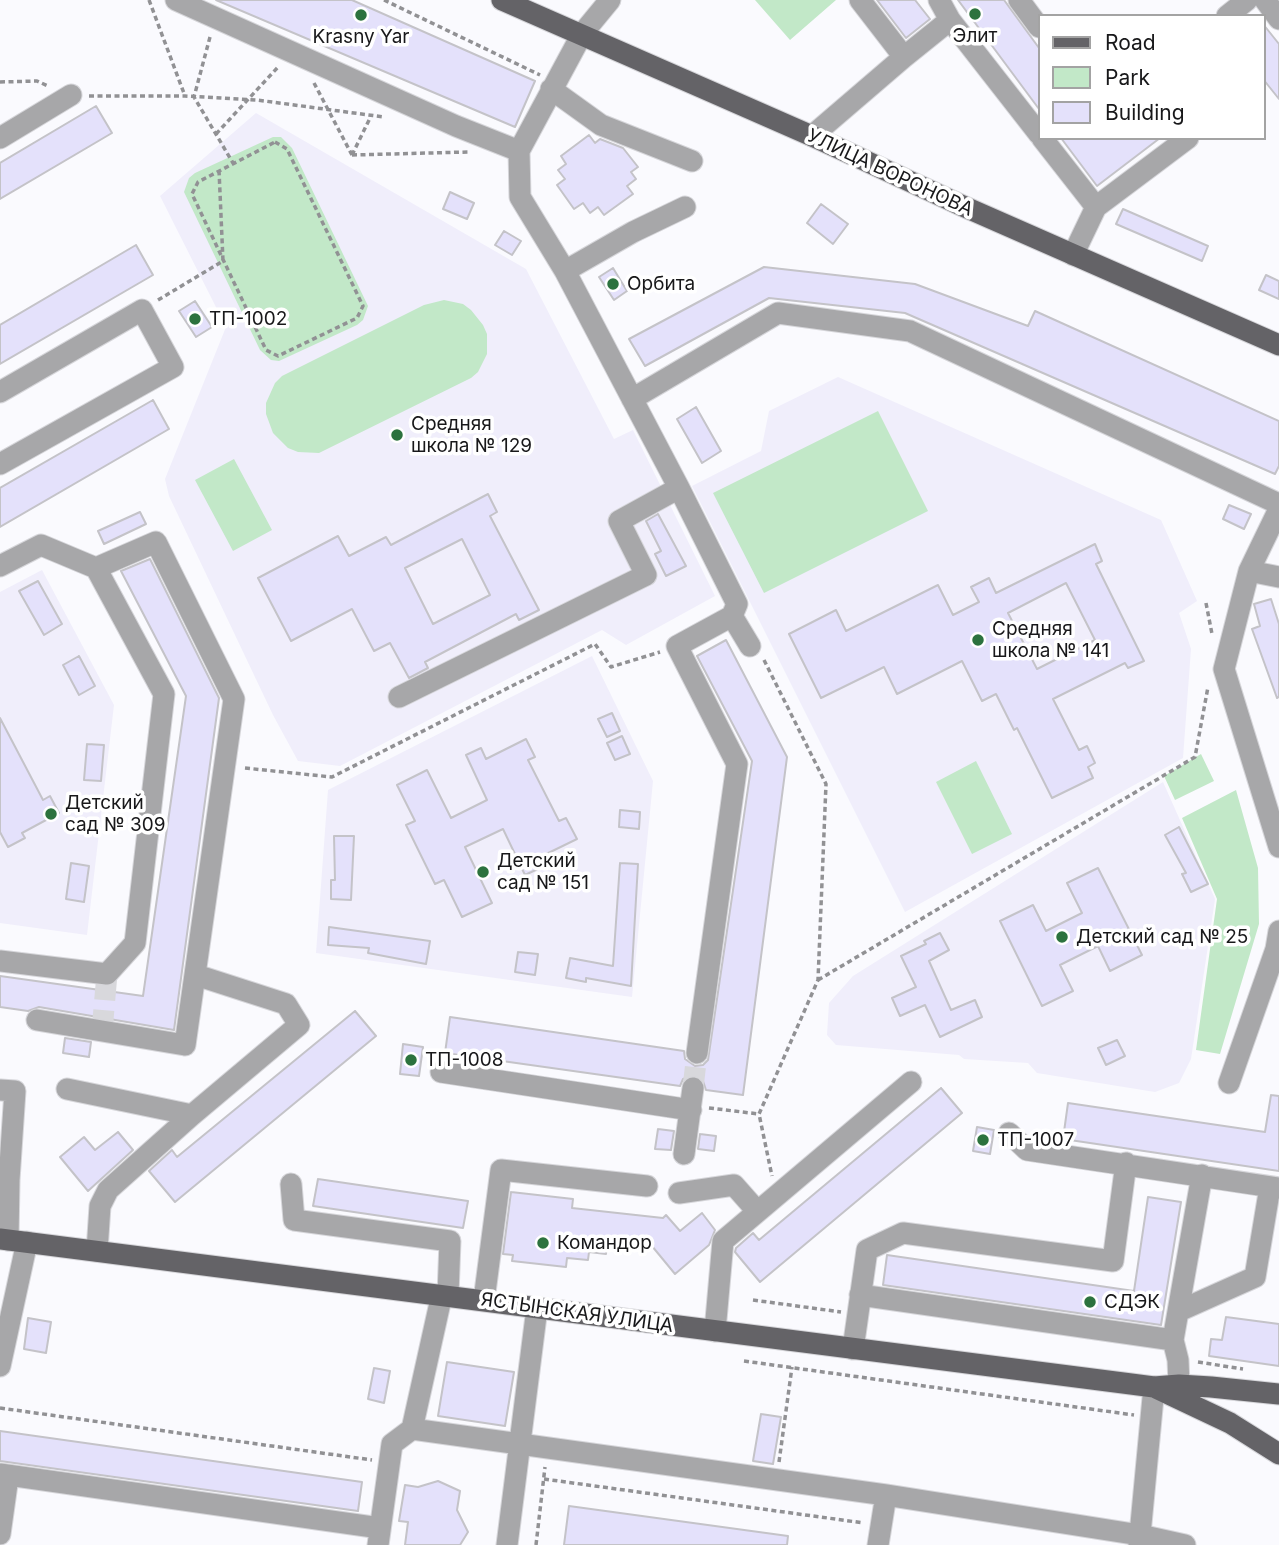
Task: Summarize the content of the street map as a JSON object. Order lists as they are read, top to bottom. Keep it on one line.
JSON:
{"streets":{"main road":["УЛИЦА ВОРОНОВА","ЯСТЫНСКАЯ УЛИЦА"]},"places":["Элит","Krasny Yar","Орбита","ТП-1002","Средняя школа № 129","Средняя школа № 141","Детский сад № 309","Детский сад № 151","Детский сад № 25","ТП-1008","ТП-1007","Командор","СДЭК"],"legend":["Road","Park","Building"]}
